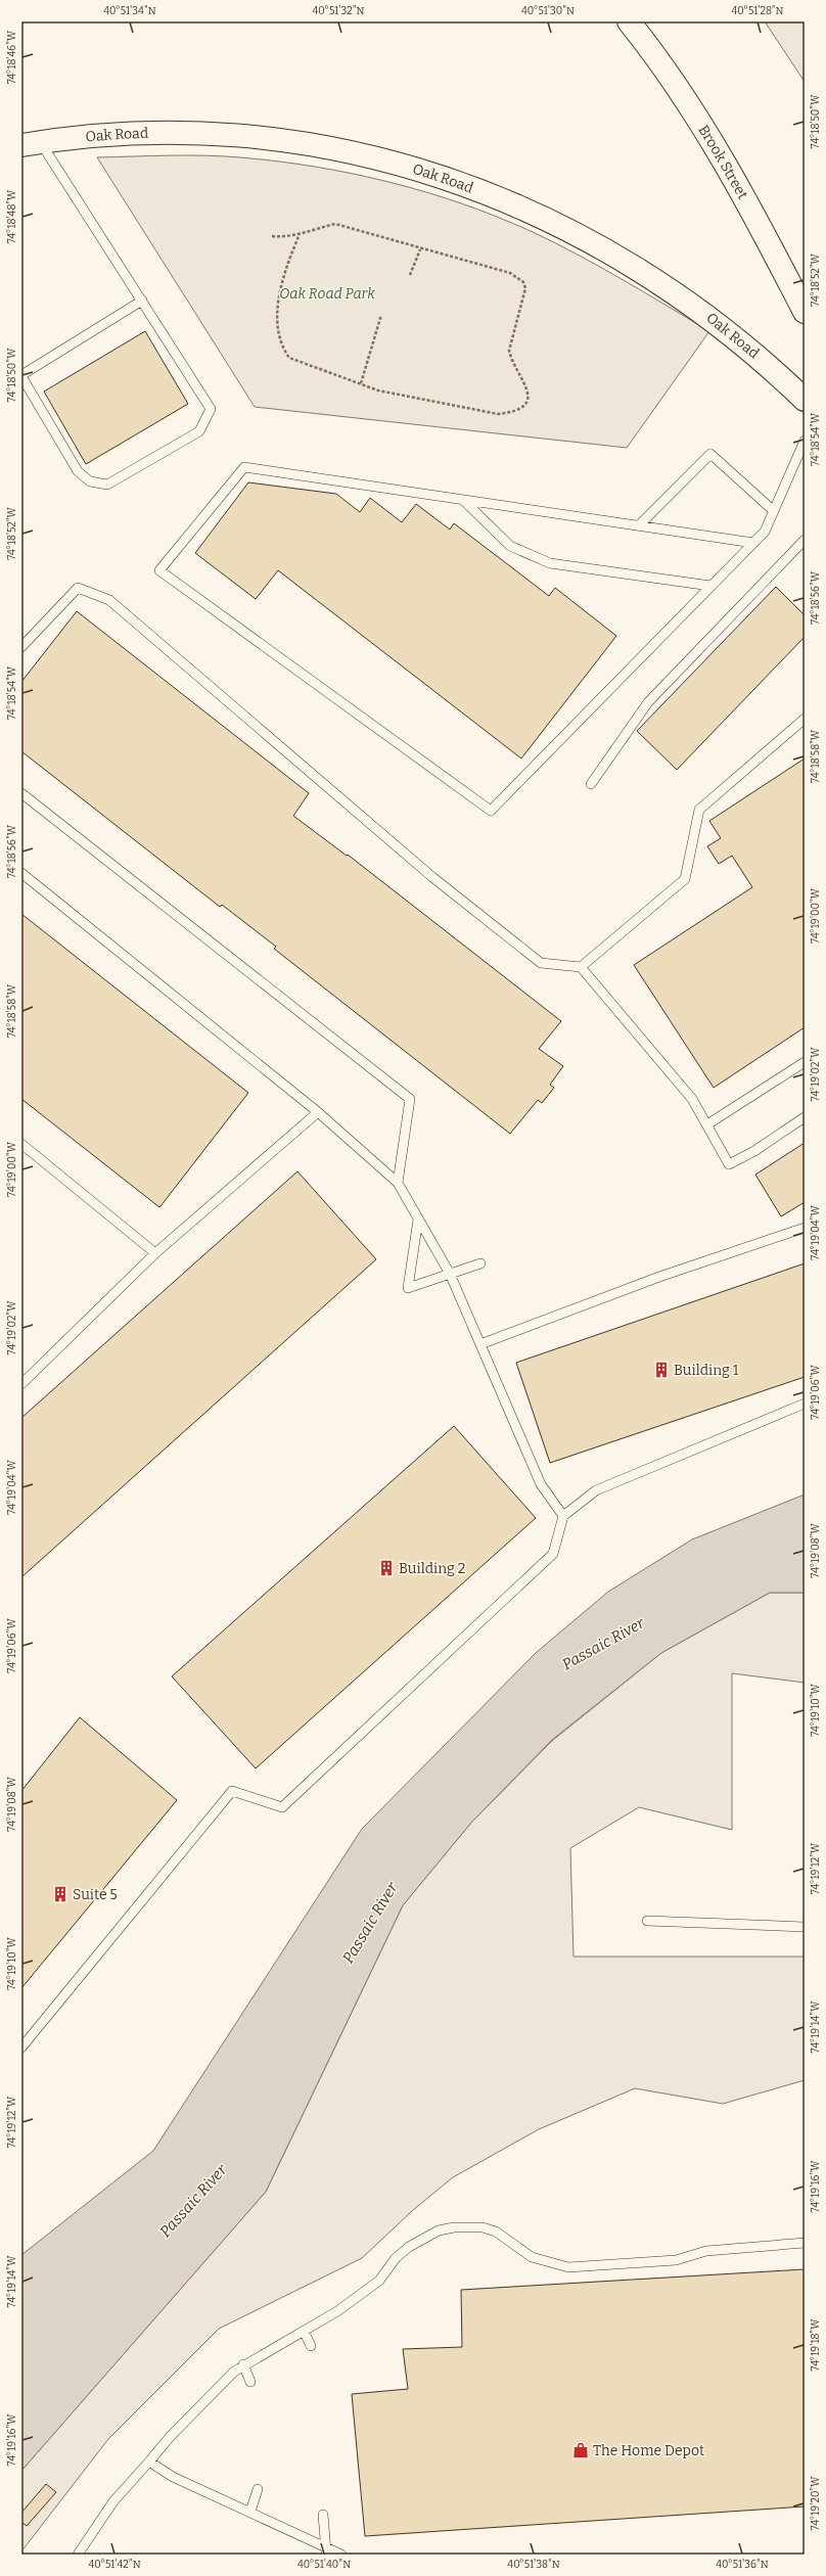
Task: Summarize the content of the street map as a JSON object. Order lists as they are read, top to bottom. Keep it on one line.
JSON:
{"streets":{"street":["Oak Road","Brook Street"]},"water":["Passaic River"],"parks":["Oak Road Park"],"places":{"building":["Building 1","Building 2","Suite 5"],"shop":["The Home Depot"]},"coordinates":["40°51'34\"N","40°51'32\"N","40°51'30\"N","40°51'28\"N","74°18'46\"W","74°18'50\"W","74°18'48\"W","74°18'52\"W","74°18'54\"W","74°18'56\"W","74°18'58\"W","74°19'00\"W","74°19'02\"W","74°19'04\"W","74°19'06\"W","74°19'08\"W","74°19'10\"W","74°19'12\"W","74°19'14\"W","74°19'16\"W","74°19'18\"W","74°19'20\"W","40°51'42\"N","40°51'40\"N","40°51'38\"N","40°51'36\"N"]}
